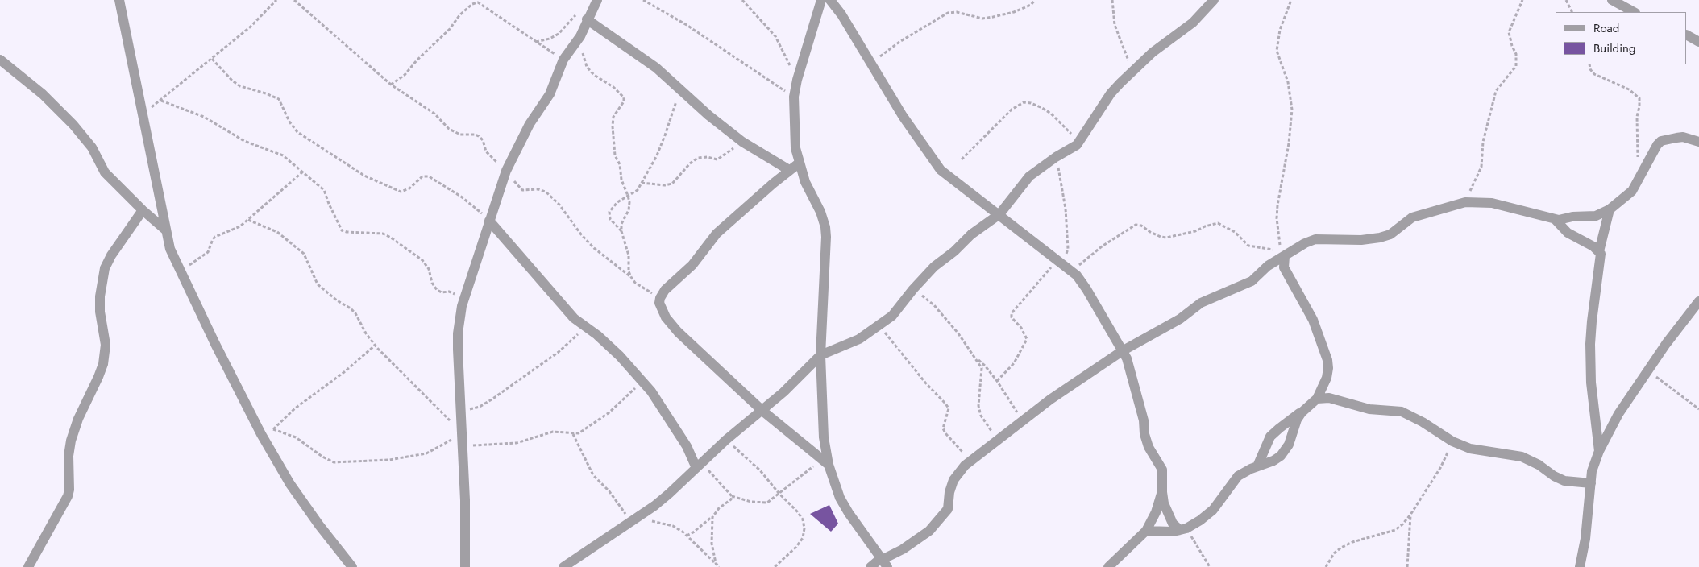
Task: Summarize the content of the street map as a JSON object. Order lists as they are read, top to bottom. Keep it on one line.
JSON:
{"legend":["Road","Building"]}
